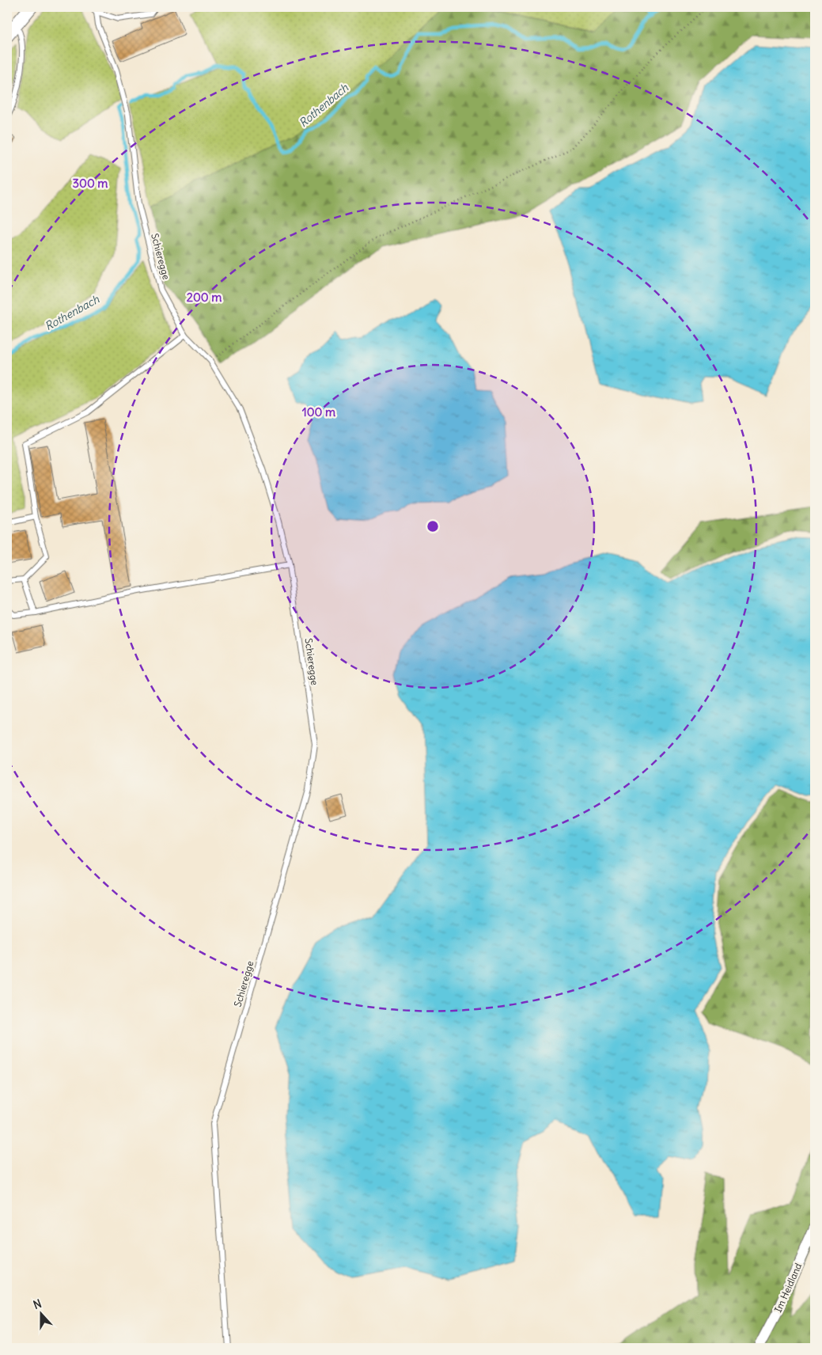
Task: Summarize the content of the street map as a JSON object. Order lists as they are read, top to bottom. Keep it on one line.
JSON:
{"streets":{"street":["Im Heidland"],"lane":["Schieregge"]},"water":["Rothenbach"],"north":"top","rings":["300 m","200 m","100 m"]}
